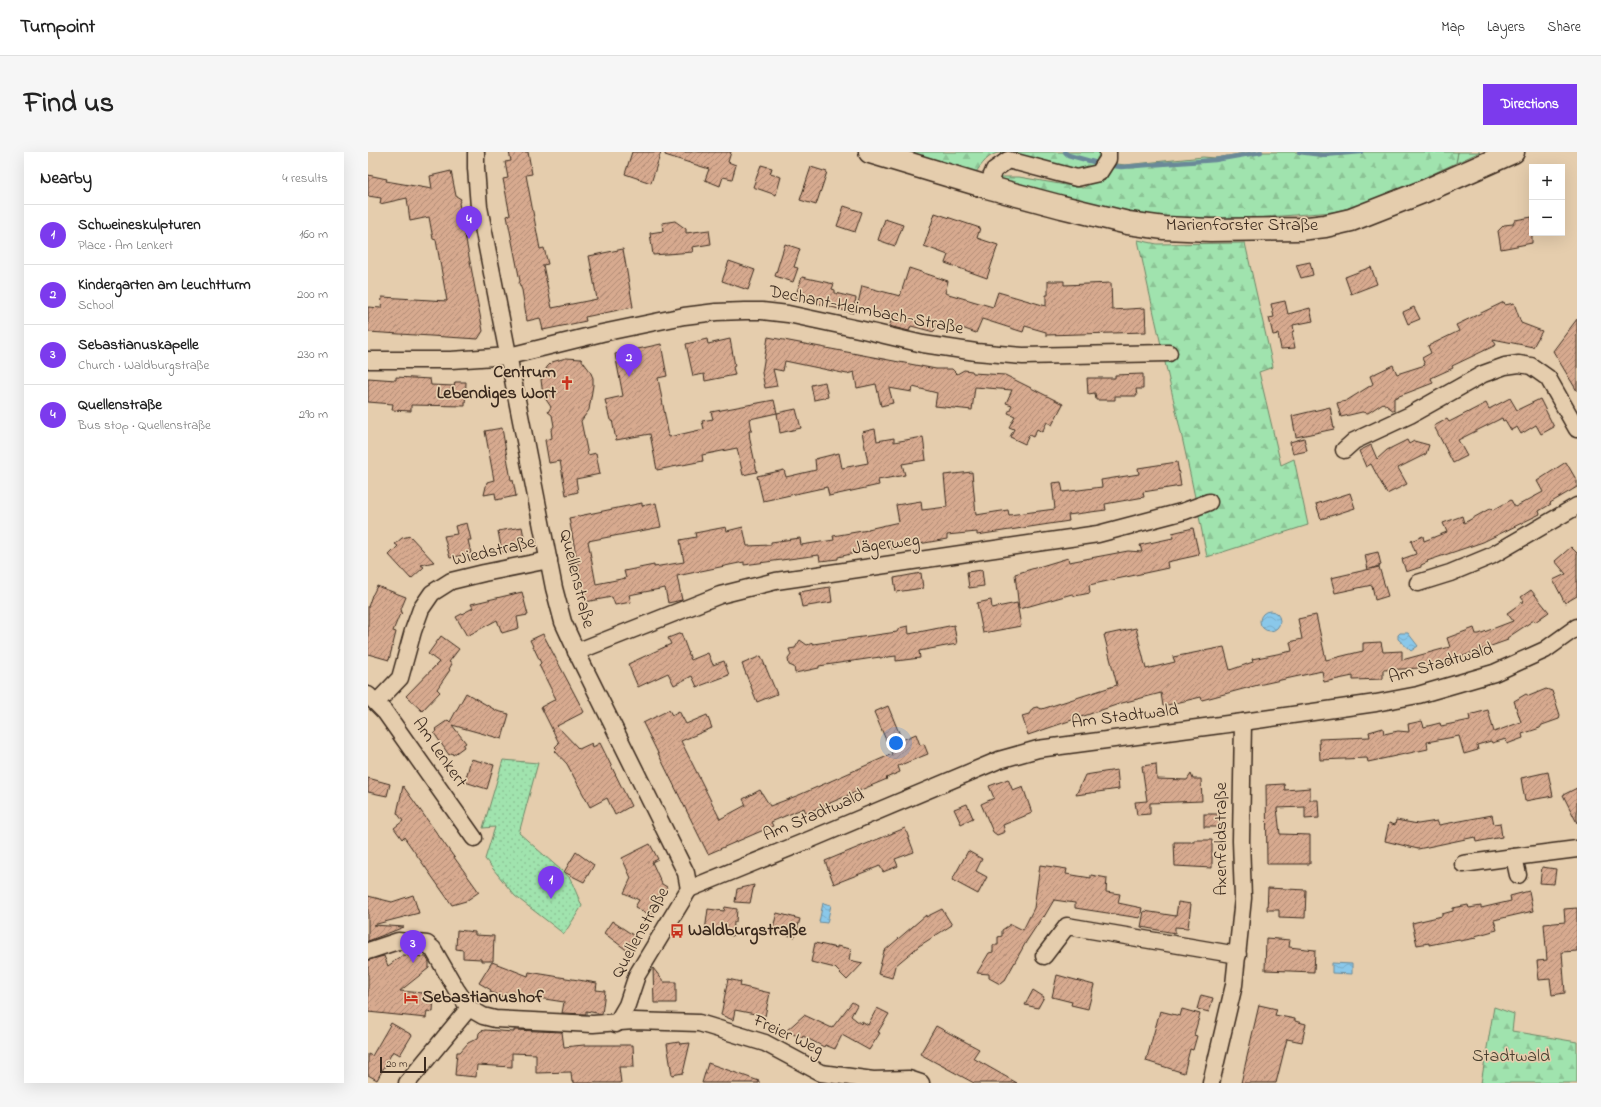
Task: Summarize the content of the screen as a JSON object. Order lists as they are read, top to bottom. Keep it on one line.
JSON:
{"streets":{"main road":["Marienforster Straße"],"street":["Dechant-Heimbach-Straße","Jägerweg","Wiedstraße","Quellenstraße","Am Stadtwald","Am Lenkert","Axenfeldstraße","Freier Weg"]},"crossings":[["Dechant-Heimbach-Straße","Quellenstraße"],["Jägerweg","Quellenstraße"],["Wiedstraße","Quellenstraße"],["Wiedstraße","Am Lenkert"],["Quellenstraße","Am Stadtwald"],["Quellenstraße","Freier Weg"],["Am Stadtwald","Axenfeldstraße"]],"parks":["Stadtwald"],"places":{"church":["Centrum Lebendiges Wort"],"bus stop":["Waldburgstraße"],"hotel":["Sebastianushof"]},"scale_bar":"20 m","page":{"header":"Turnpoint","nav":["Map","Layers","Share"],"title":"Find us","buttons":"Directions","heading":["Nearby","4 results"],"map_buttons":["+","−"],"list":[{"mark":"1","name":"Schweineskulpturen","note":"Place · Am Lenkert","value":"160 m"},{"mark":"2","name":"Kindergarten am Leuchtturm","note":"School","value":"200 m"},{"mark":"3","name":"Sebastianuskapelle","note":"Church · Waldburgstraße","value":"230 m"},{"mark":"4","name":"Quellenstraße","note":"Bus stop · Quellenstraße","value":"290 m"}],"pins":["4","2","1","3"],"scale":"20 m"}}
